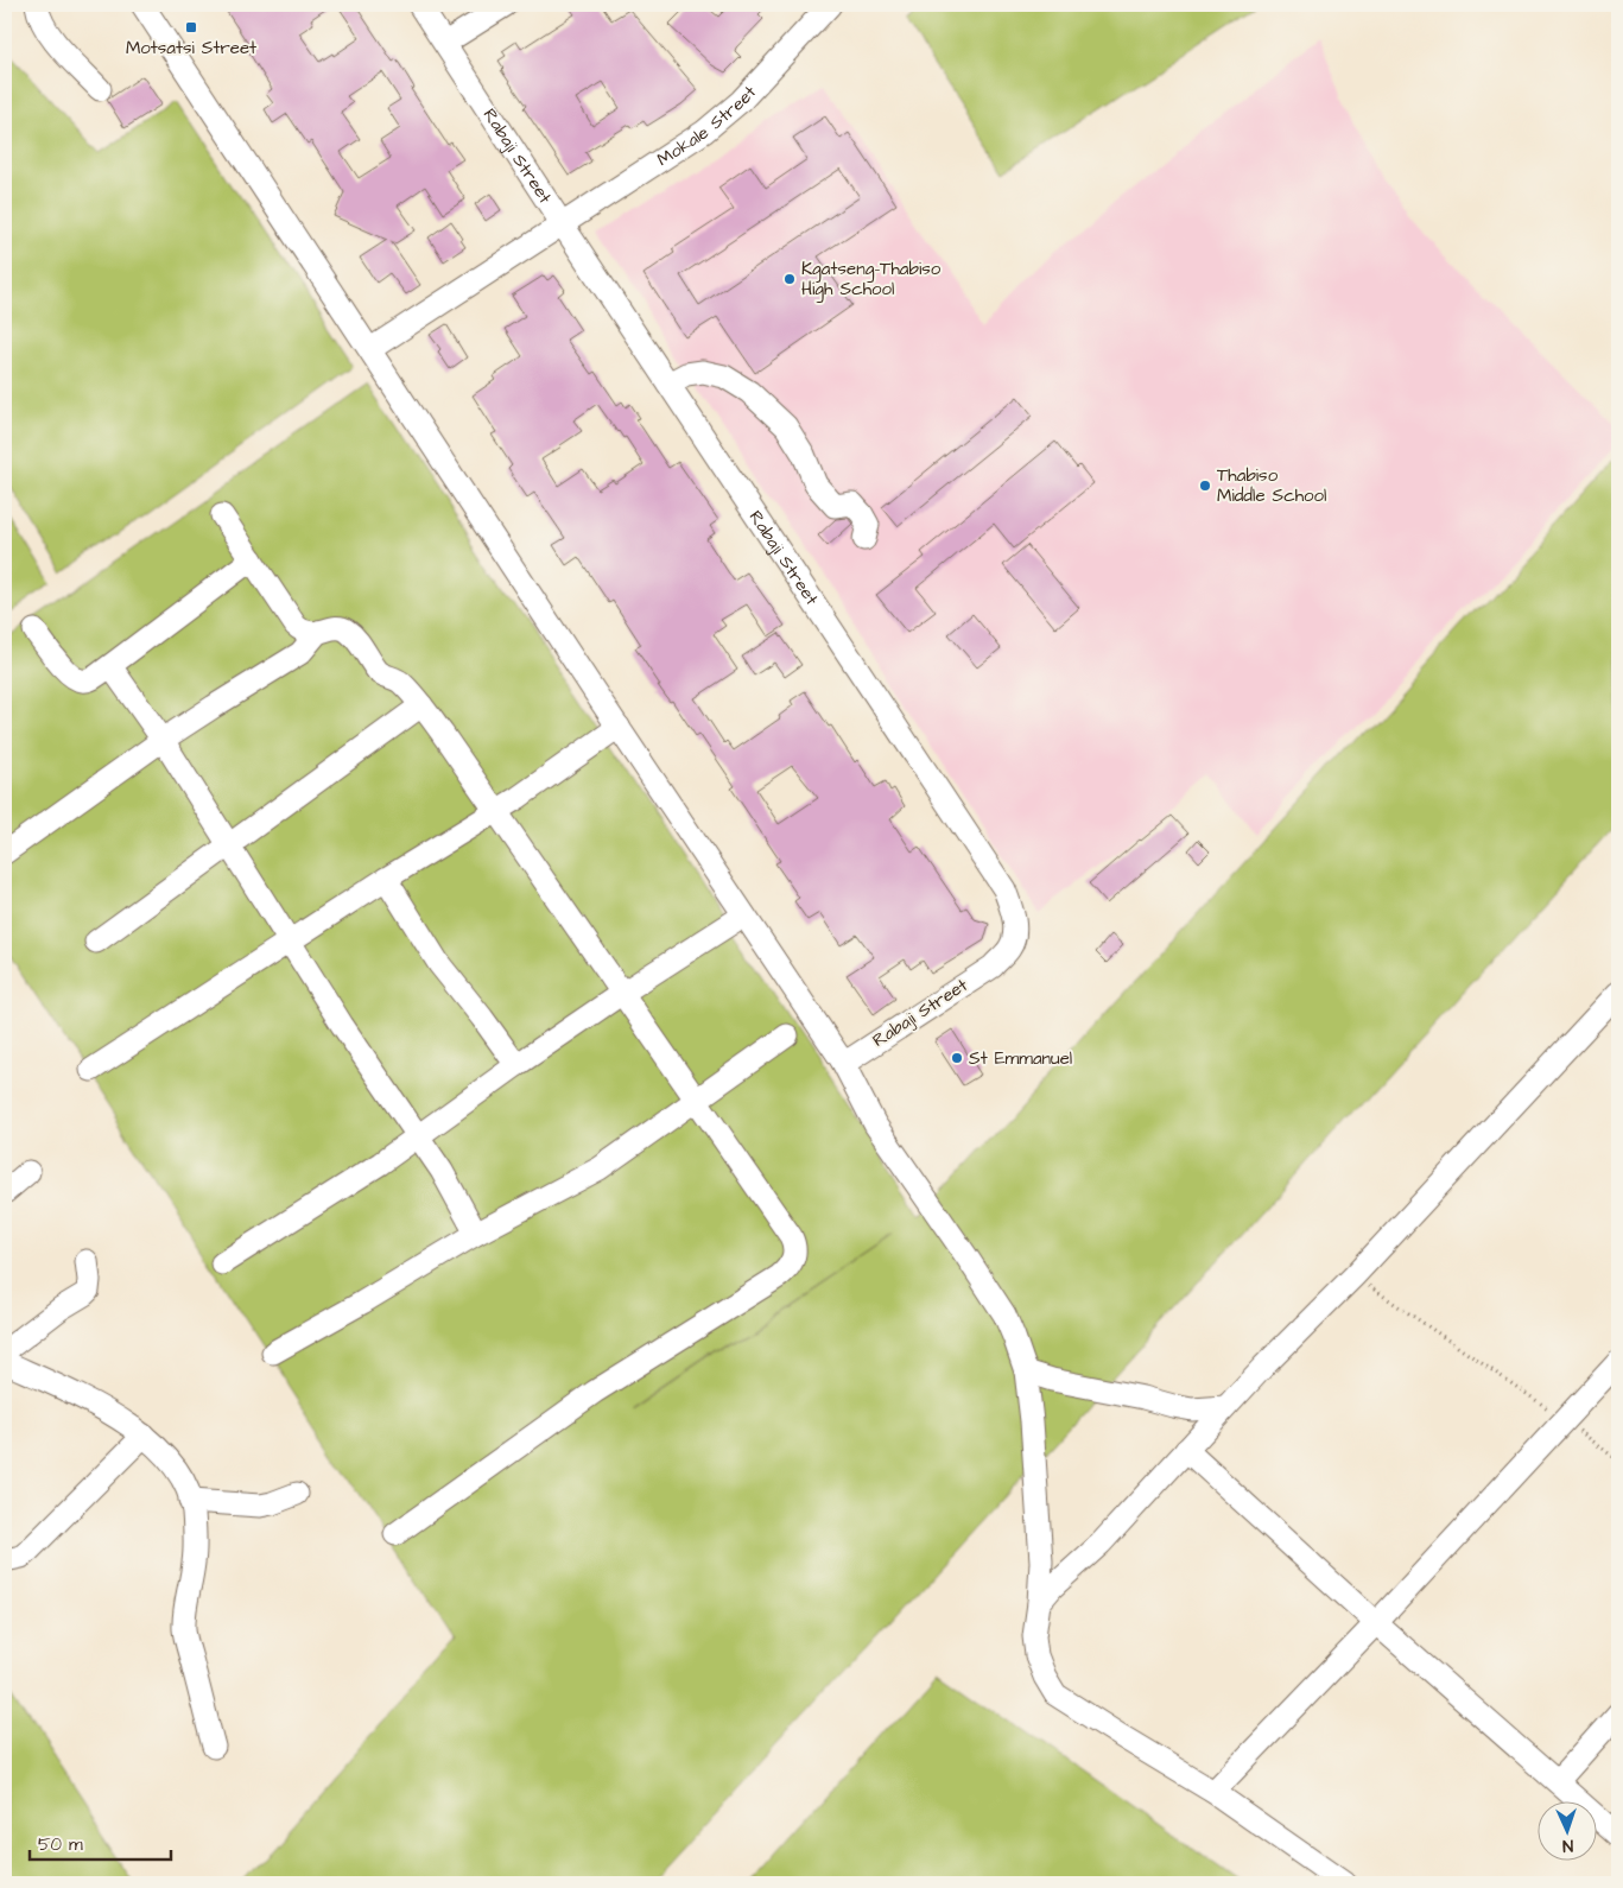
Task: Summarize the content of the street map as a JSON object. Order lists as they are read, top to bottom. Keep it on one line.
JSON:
{"streets":{"street":["Mokale Street","Rabaji Street"]},"crossings":[["Mokale Street","Rabaji Street"]],"places":{"transit":["Motsatsi Street"],"other":["Kgatseng-Thabiso High School","Thabiso Middle School","St Emmanuel"]},"scale_bar":"50 m","north":"bottom"}
